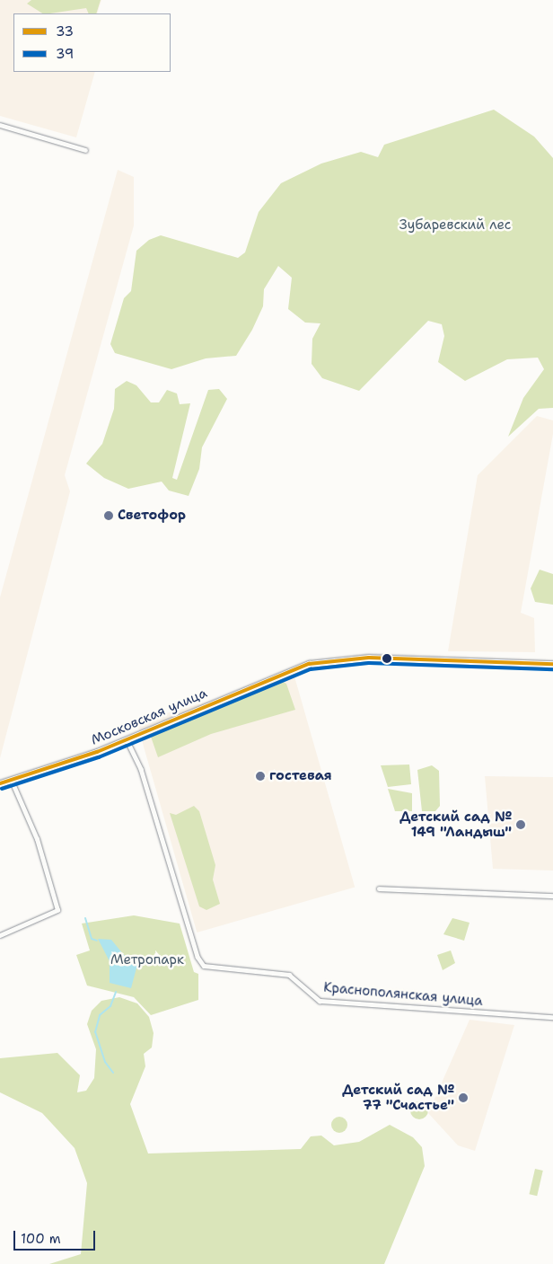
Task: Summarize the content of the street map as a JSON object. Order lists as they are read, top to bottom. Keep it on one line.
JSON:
{"streets":{"main road":["Московская улица"],"street":["Краснополянская улица"]},"crossings":[["Московская улица","Краснополянская улица"]],"parks":["Зубаревский лес","Метропарк"],"places":["Светофор","гостевая","Детский сад № 149 \"Ландыш\"","Детский сад № 77 \"Счастье\""],"lines":["transit line 33","transit line 39"],"legend":["33","39"],"scale_bar":"100 m"}
